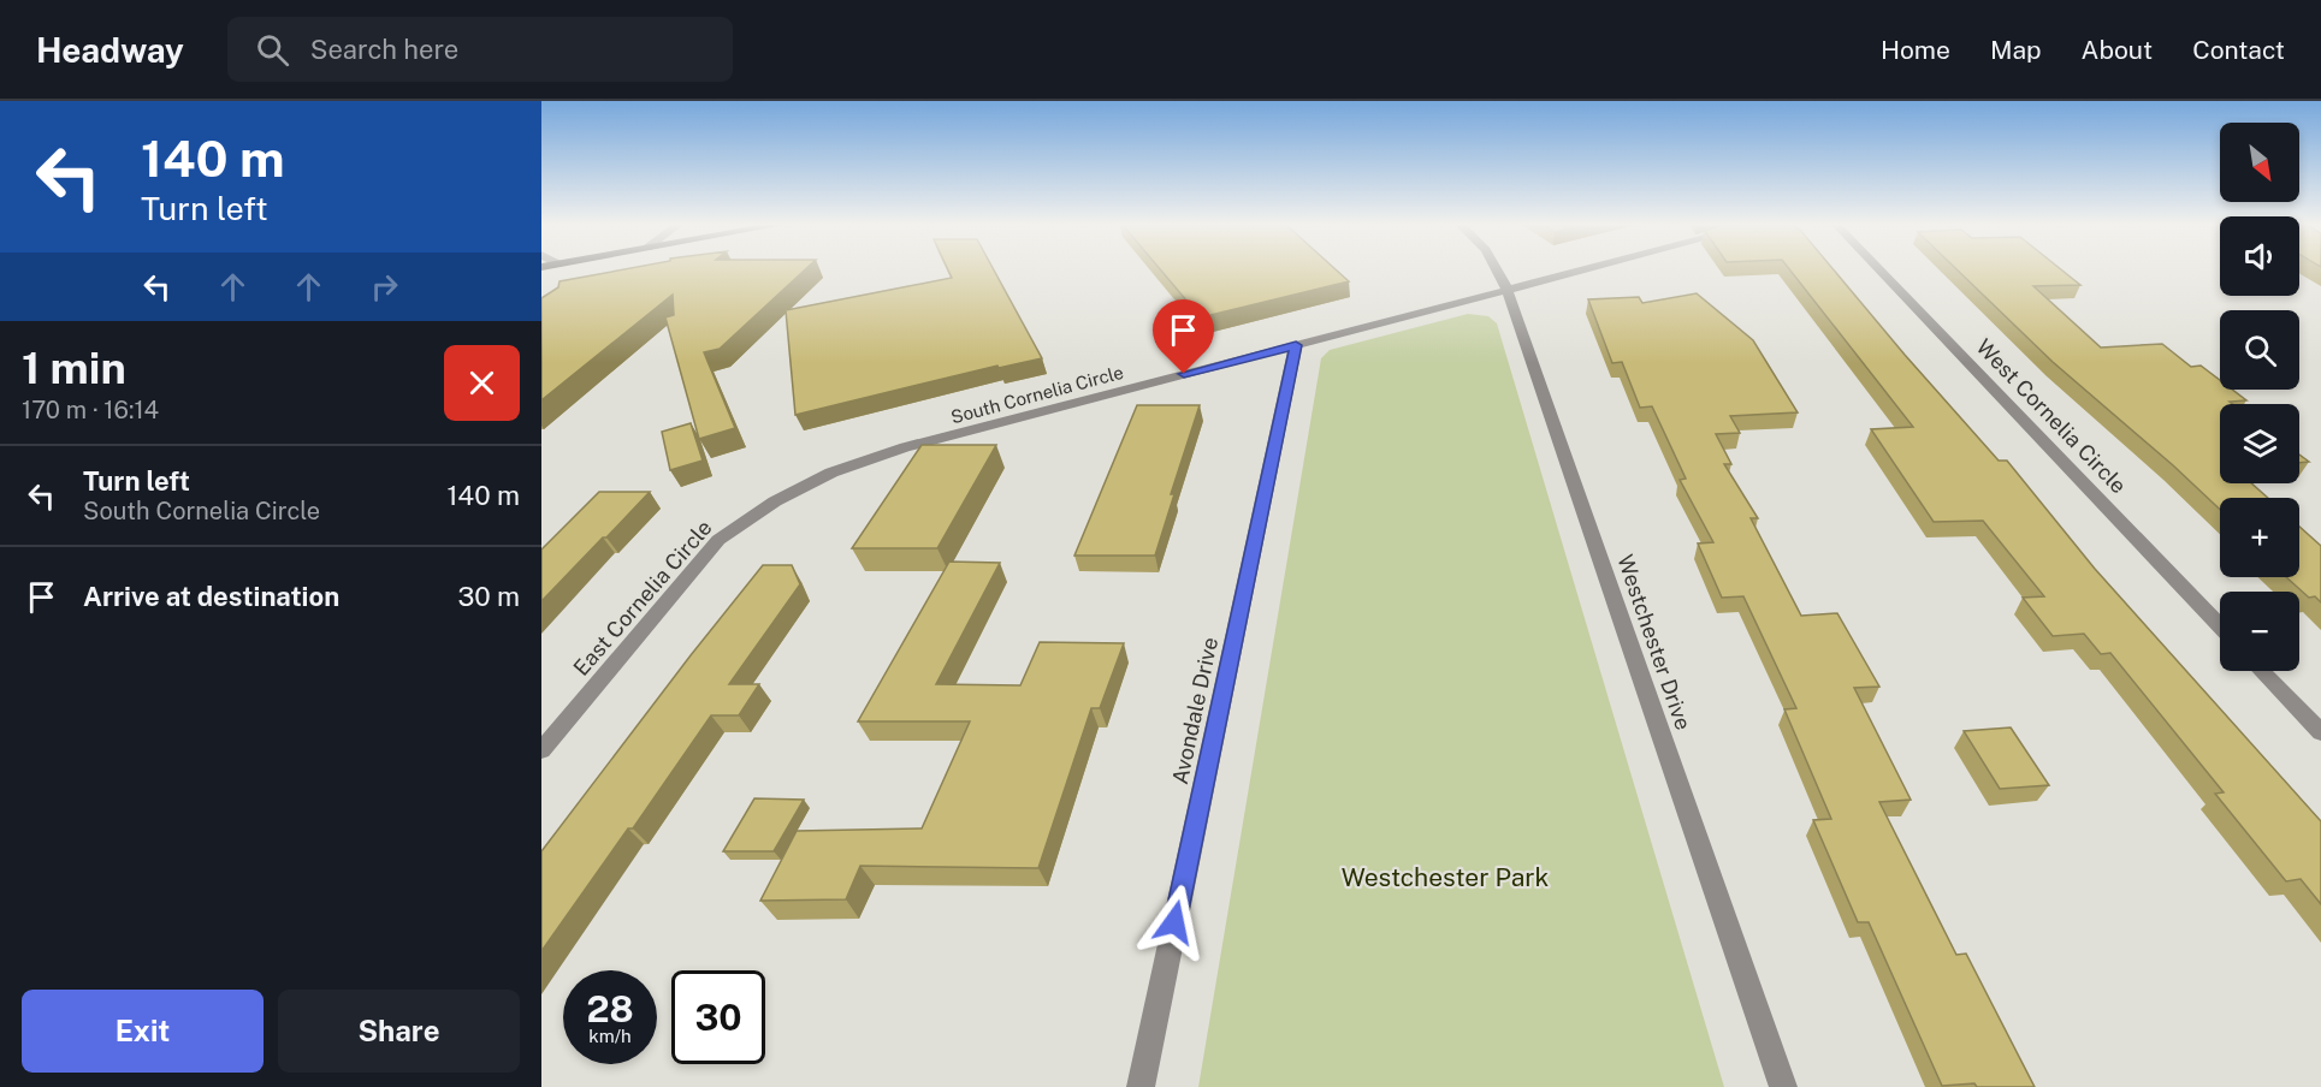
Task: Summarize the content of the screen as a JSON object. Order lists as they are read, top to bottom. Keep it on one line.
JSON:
{"streets":{"street":["South Cornelia Circle","West Cornelia Circle","East Cornelia Circle","Westchester Drive","Avondale Drive"]},"crossings":[["South Cornelia Circle","East Cornelia Circle"],["South Cornelia Circle","Westchester Drive"],["South Cornelia Circle","Avondale Drive"]],"parks":["Westchester Park"],"north":"bottom right","page":{"header":"Headway","search":"Search here","nav":["Home","Map","About","Contact"],"turn":["140 m","Turn left"],"map_buttons":["+","−"],"heading":["1 min","170 m · 16:14"],"list":[{"name":"Turn left","note":"South Cornelia Circle","value":"140 m"},{"name":"Arrive at destination","value":"30 m"}],"speed":"28 km/h","limit":"30","buttons":["Exit","Share"]}}
